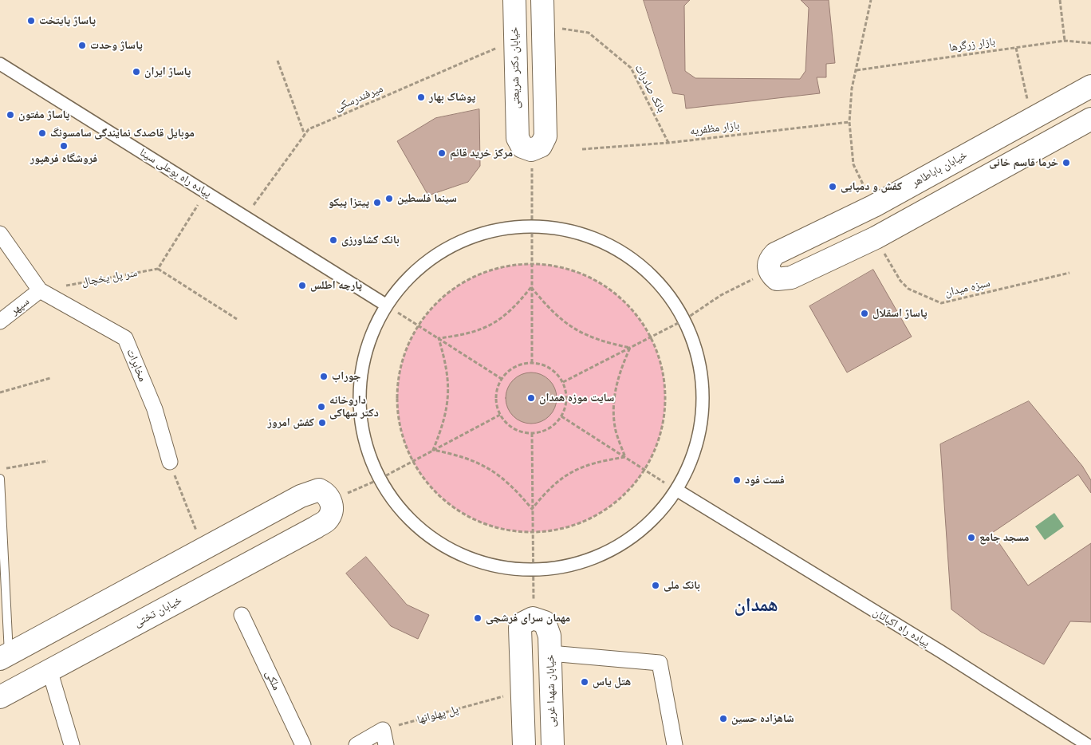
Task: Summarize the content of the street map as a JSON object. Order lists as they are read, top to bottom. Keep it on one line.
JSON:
{"streets":{"main road":["خیابان دکتر شریعتی","خیابان باباطاهر","خیابان تختی","خیابان شهدا غربی"],"street":["پیاده راه بوعلی سینا","سپهر","مخابرات","پیاده راه اکباتان","ملکی"],"path":["بازار زرگرها","بانک صادرات","میرفندرسکی","بازار مظفریه","سر پل یخچال","سبزه میدان","پل پهلوانها"]},"crossings":[["خیابان دکتر شریعتی","میرفندرسکی"],["بانک صادرات","بازار مظفریه"],["میرفندرسکی","پیاده راه بوعلی سینا"],["سر پل یخچال","سپهر"],["سر پل یخچال","مخابرات"],["سپهر","مخابرات"]],"districts":["همدان"],"places":["پاساژ پایتخت","پاساژ وحدت","پاساژ ایران","پوشاک بهار","پاساژ مفتون","موبایل قاصدک نمایندگی سامسونگ","فروشگاه فرهپور","مرکز خرید قائم","خرما قاسم خانی","کفش و دمپایی","سینما فلسطین","پیتزا پیکو","بانک کشاورزی","پارچه اطلس","پاساژ اسقلال","جوراب","سایت موزه همدان","داروخانه دکتر سهاکی","کفش امروز","فست فود","مسجد جامع","بانک ملی","مهمان سرای فرشچی","هتل یاس","شاهزاده حسین"]}
